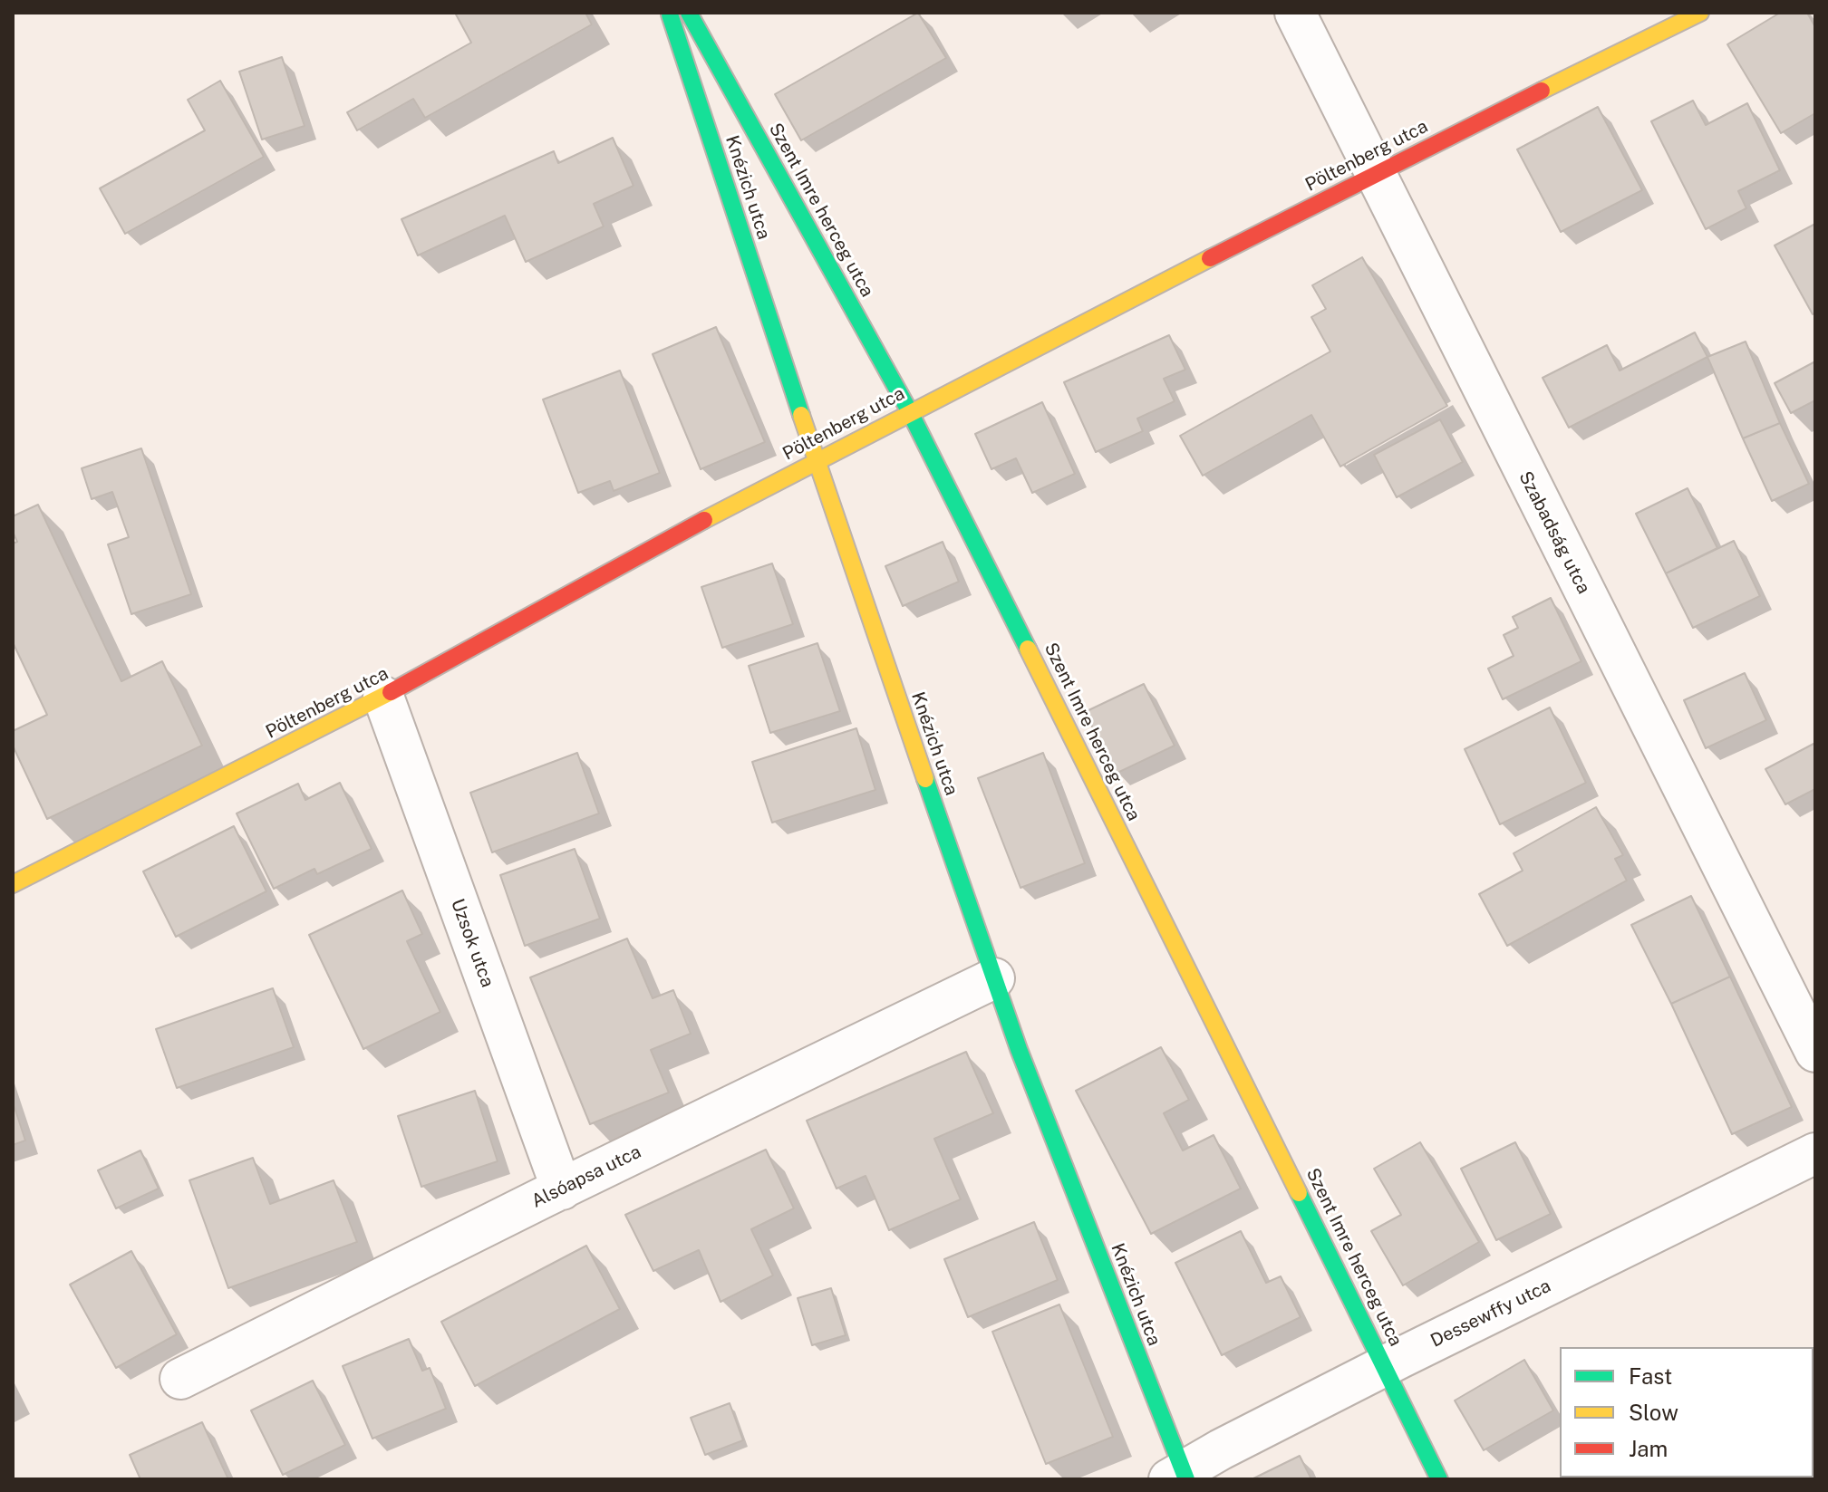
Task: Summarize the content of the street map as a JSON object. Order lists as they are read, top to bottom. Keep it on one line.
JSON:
{"streets":{"street":["Pöltenberg utca","Knézich utca","Szent Imre herceg utca","Szabadság utca","Uzsok utca","Alsóapsa utca","Dessewffy utca"]},"crossings":[["Pöltenberg utca","Knézich utca"],["Pöltenberg utca","Szent Imre herceg utca"],["Pöltenberg utca","Szabadság utca"],["Pöltenberg utca","Uzsok utca"],["Knézich utca","Alsóapsa utca"],["Knézich utca","Dessewffy utca"],["Szent Imre herceg utca","Dessewffy utca"],["Uzsok utca","Alsóapsa utca"]],"legend":["Fast","Slow","Jam"]}
